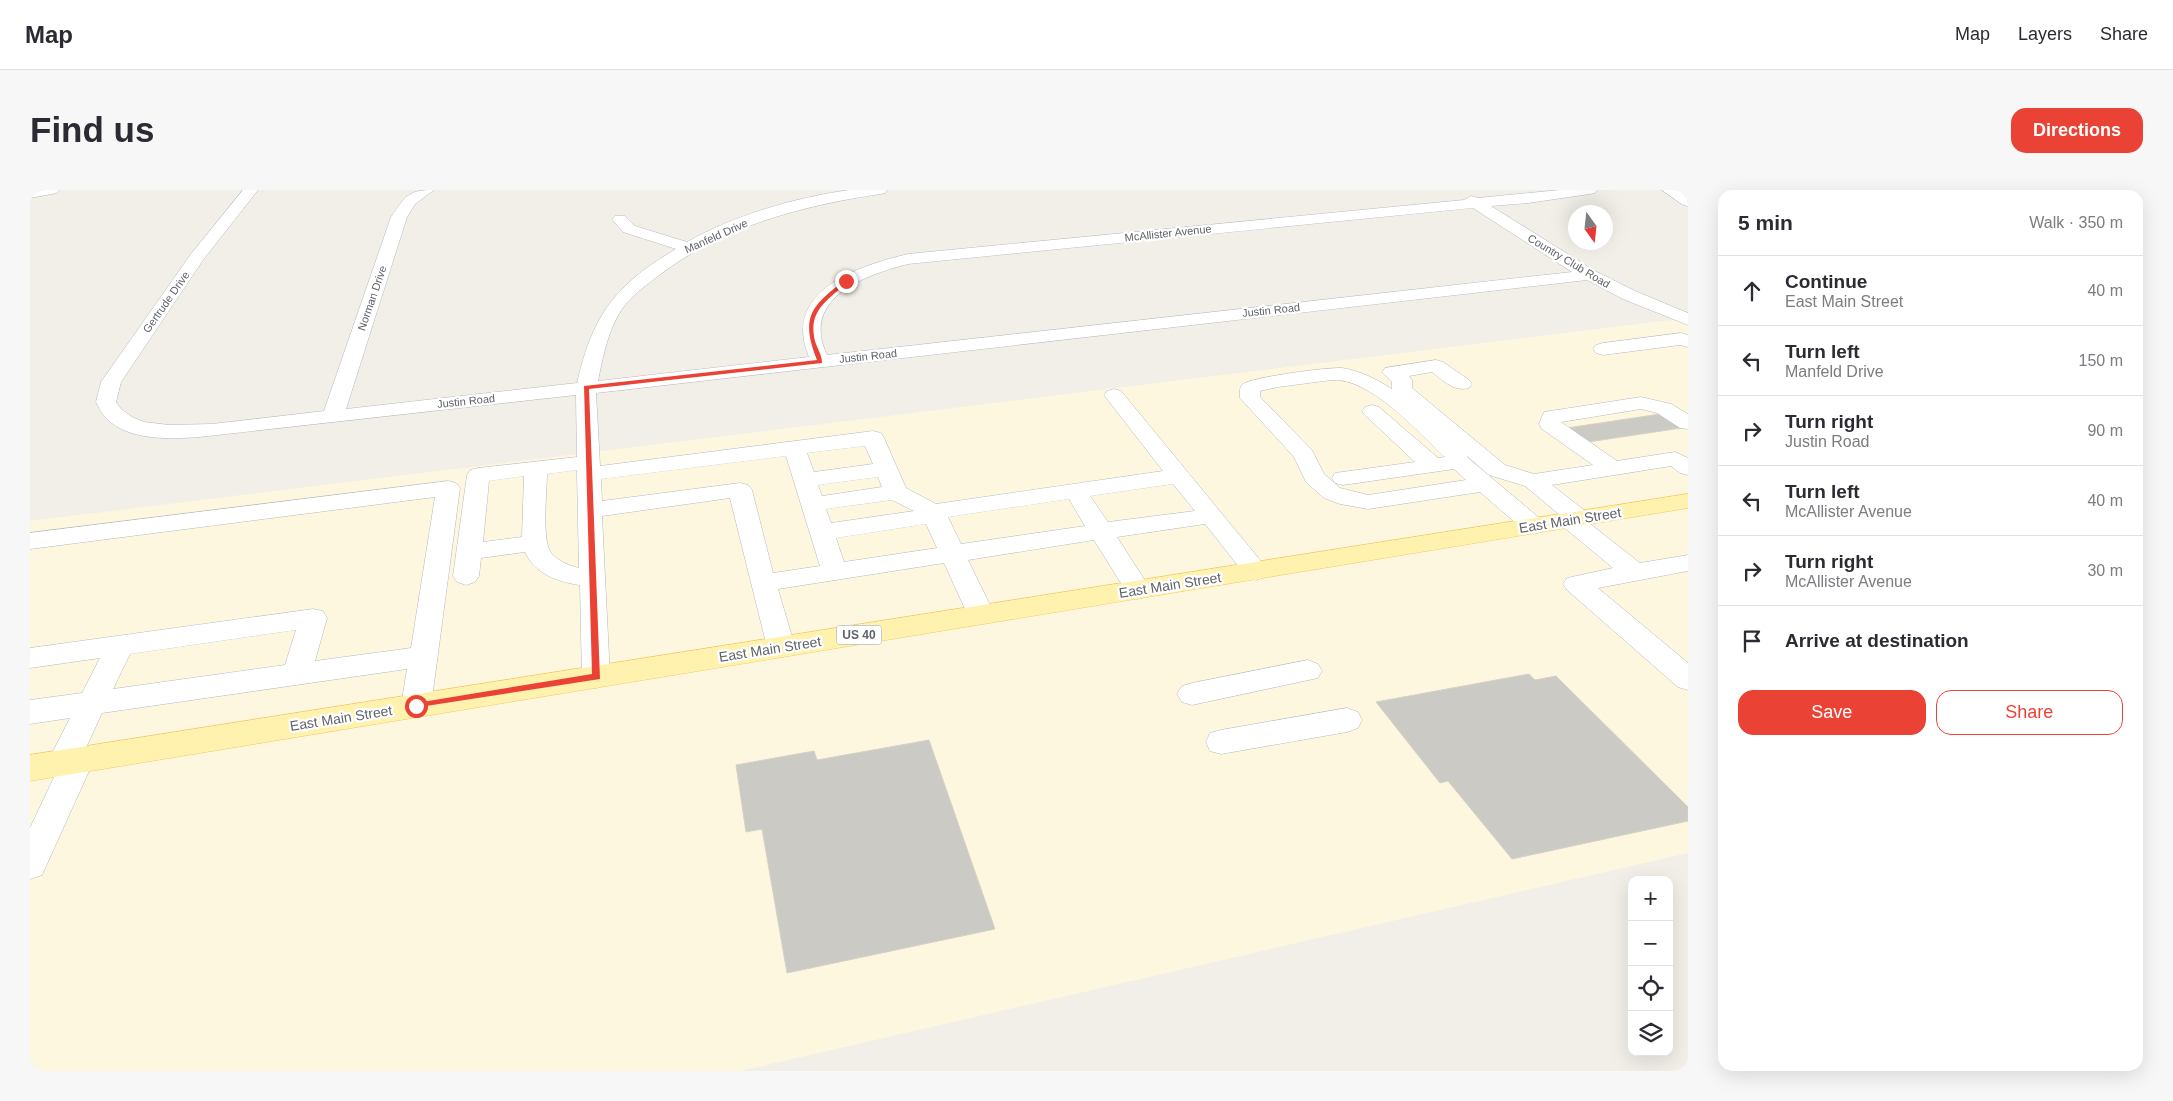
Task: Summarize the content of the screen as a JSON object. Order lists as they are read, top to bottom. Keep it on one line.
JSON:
{"streets":{"main road":["East Main Street","US 40"],"street":["McAllister Avenue","Manfeld Drive","Country Club Road","Norman Drive","Gertrude Drive","Justin Road"]},"crossings":[["McAllister Avenue","Country Club Road"],["McAllister Avenue","Justin Road"],["Manfeld Drive","Justin Road"],["Manfeld Drive","East Main Street"],["Country Club Road","Justin Road"],["Norman Drive","Justin Road"],["Gertrude Drive","Justin Road"]],"north":"bottom","page":{"header":"Map","nav":["Map","Layers","Share"],"buttons":["Directions",["Save","Share"]],"title":"Find us","heading":["5 min","Walk · 350 m"],"list":[["Continue","East Main Street","40 m"],["Turn left","Manfeld Drive","150 m"],["Turn right","Justin Road","90 m"],["Turn left","McAllister Avenue","40 m"],["Turn right","McAllister Avenue","30 m"],"Arrive at destination"],"map_buttons":["+","−"]}}
